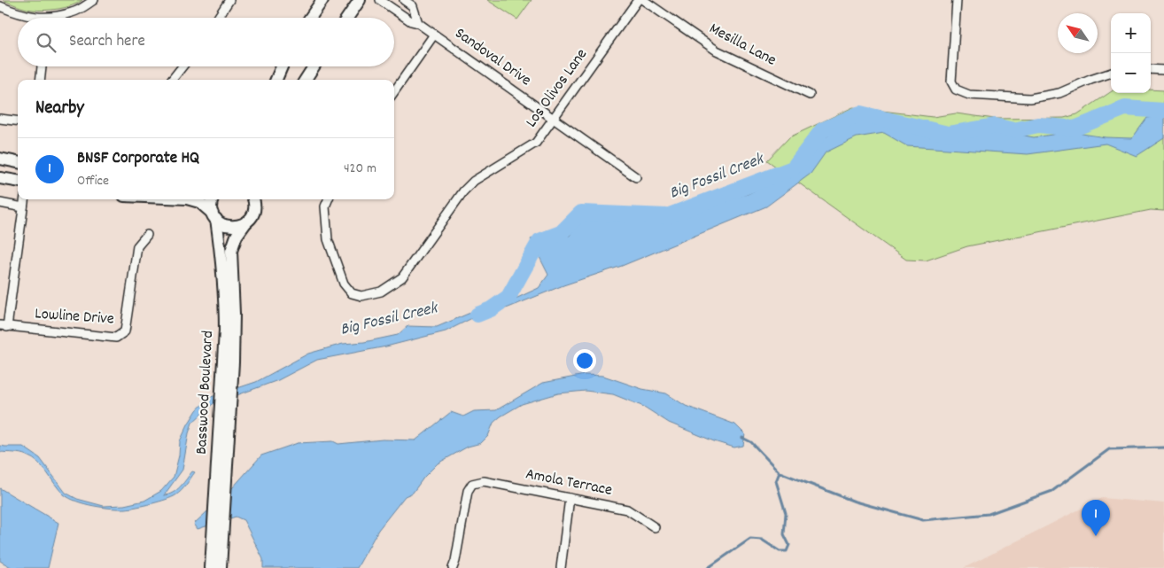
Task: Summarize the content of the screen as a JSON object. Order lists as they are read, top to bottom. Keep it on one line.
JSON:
{"streets":{"main road":["Basswood Boulevard"],"street":["Mesilla Lane","Sandoval Drive","Los Olivos Lane","Lowline Drive","Amola Terrace"]},"crossings":[["Sandoval Drive","Los Olivos Lane"]],"water":["Big Fossil Creek"],"north":"top left","page":{"map_buttons":["+","−"],"search":"Search here","heading":"Nearby","list":[{"mark":"1","name":"BNSF Corporate HQ","note":"Office","value":"420 m"}],"pins":"1"}}
